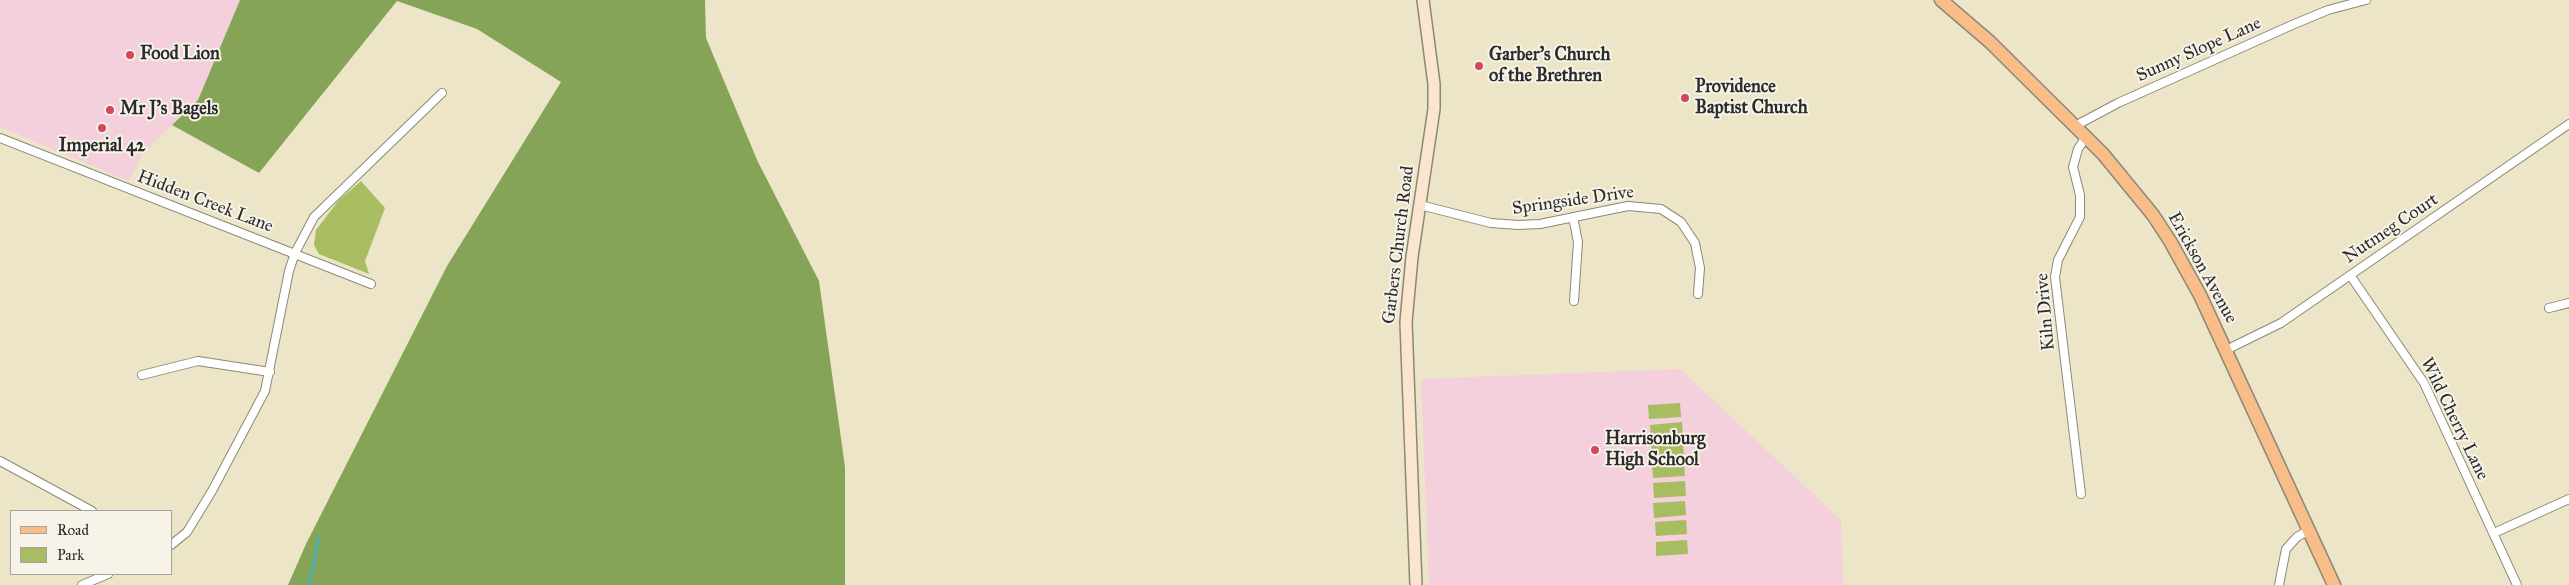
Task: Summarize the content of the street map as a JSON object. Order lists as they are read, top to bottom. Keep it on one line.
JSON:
{"streets":{"main road":["Erickson Avenue"],"street":["Sunny Slope Lane","Springside Drive","Hidden Creek Lane","Nutmeg Court","Garbers Church Road","Kiln Drive","Wild Cherry Lane"]},"crossings":[["Sunny Slope Lane","Erickson Avenue"],["Springside Drive","Garbers Church Road"],["Nutmeg Court","Erickson Avenue"],["Nutmeg Court","Wild Cherry Lane"],["Erickson Avenue","Kiln Drive"]],"places":["Food Lion","Garber's Church of the Brethren","Providence Baptist Church","Mr J's Bagels","Imperial 42","Harrisonburg High School"],"legend":["Road","Park"]}
